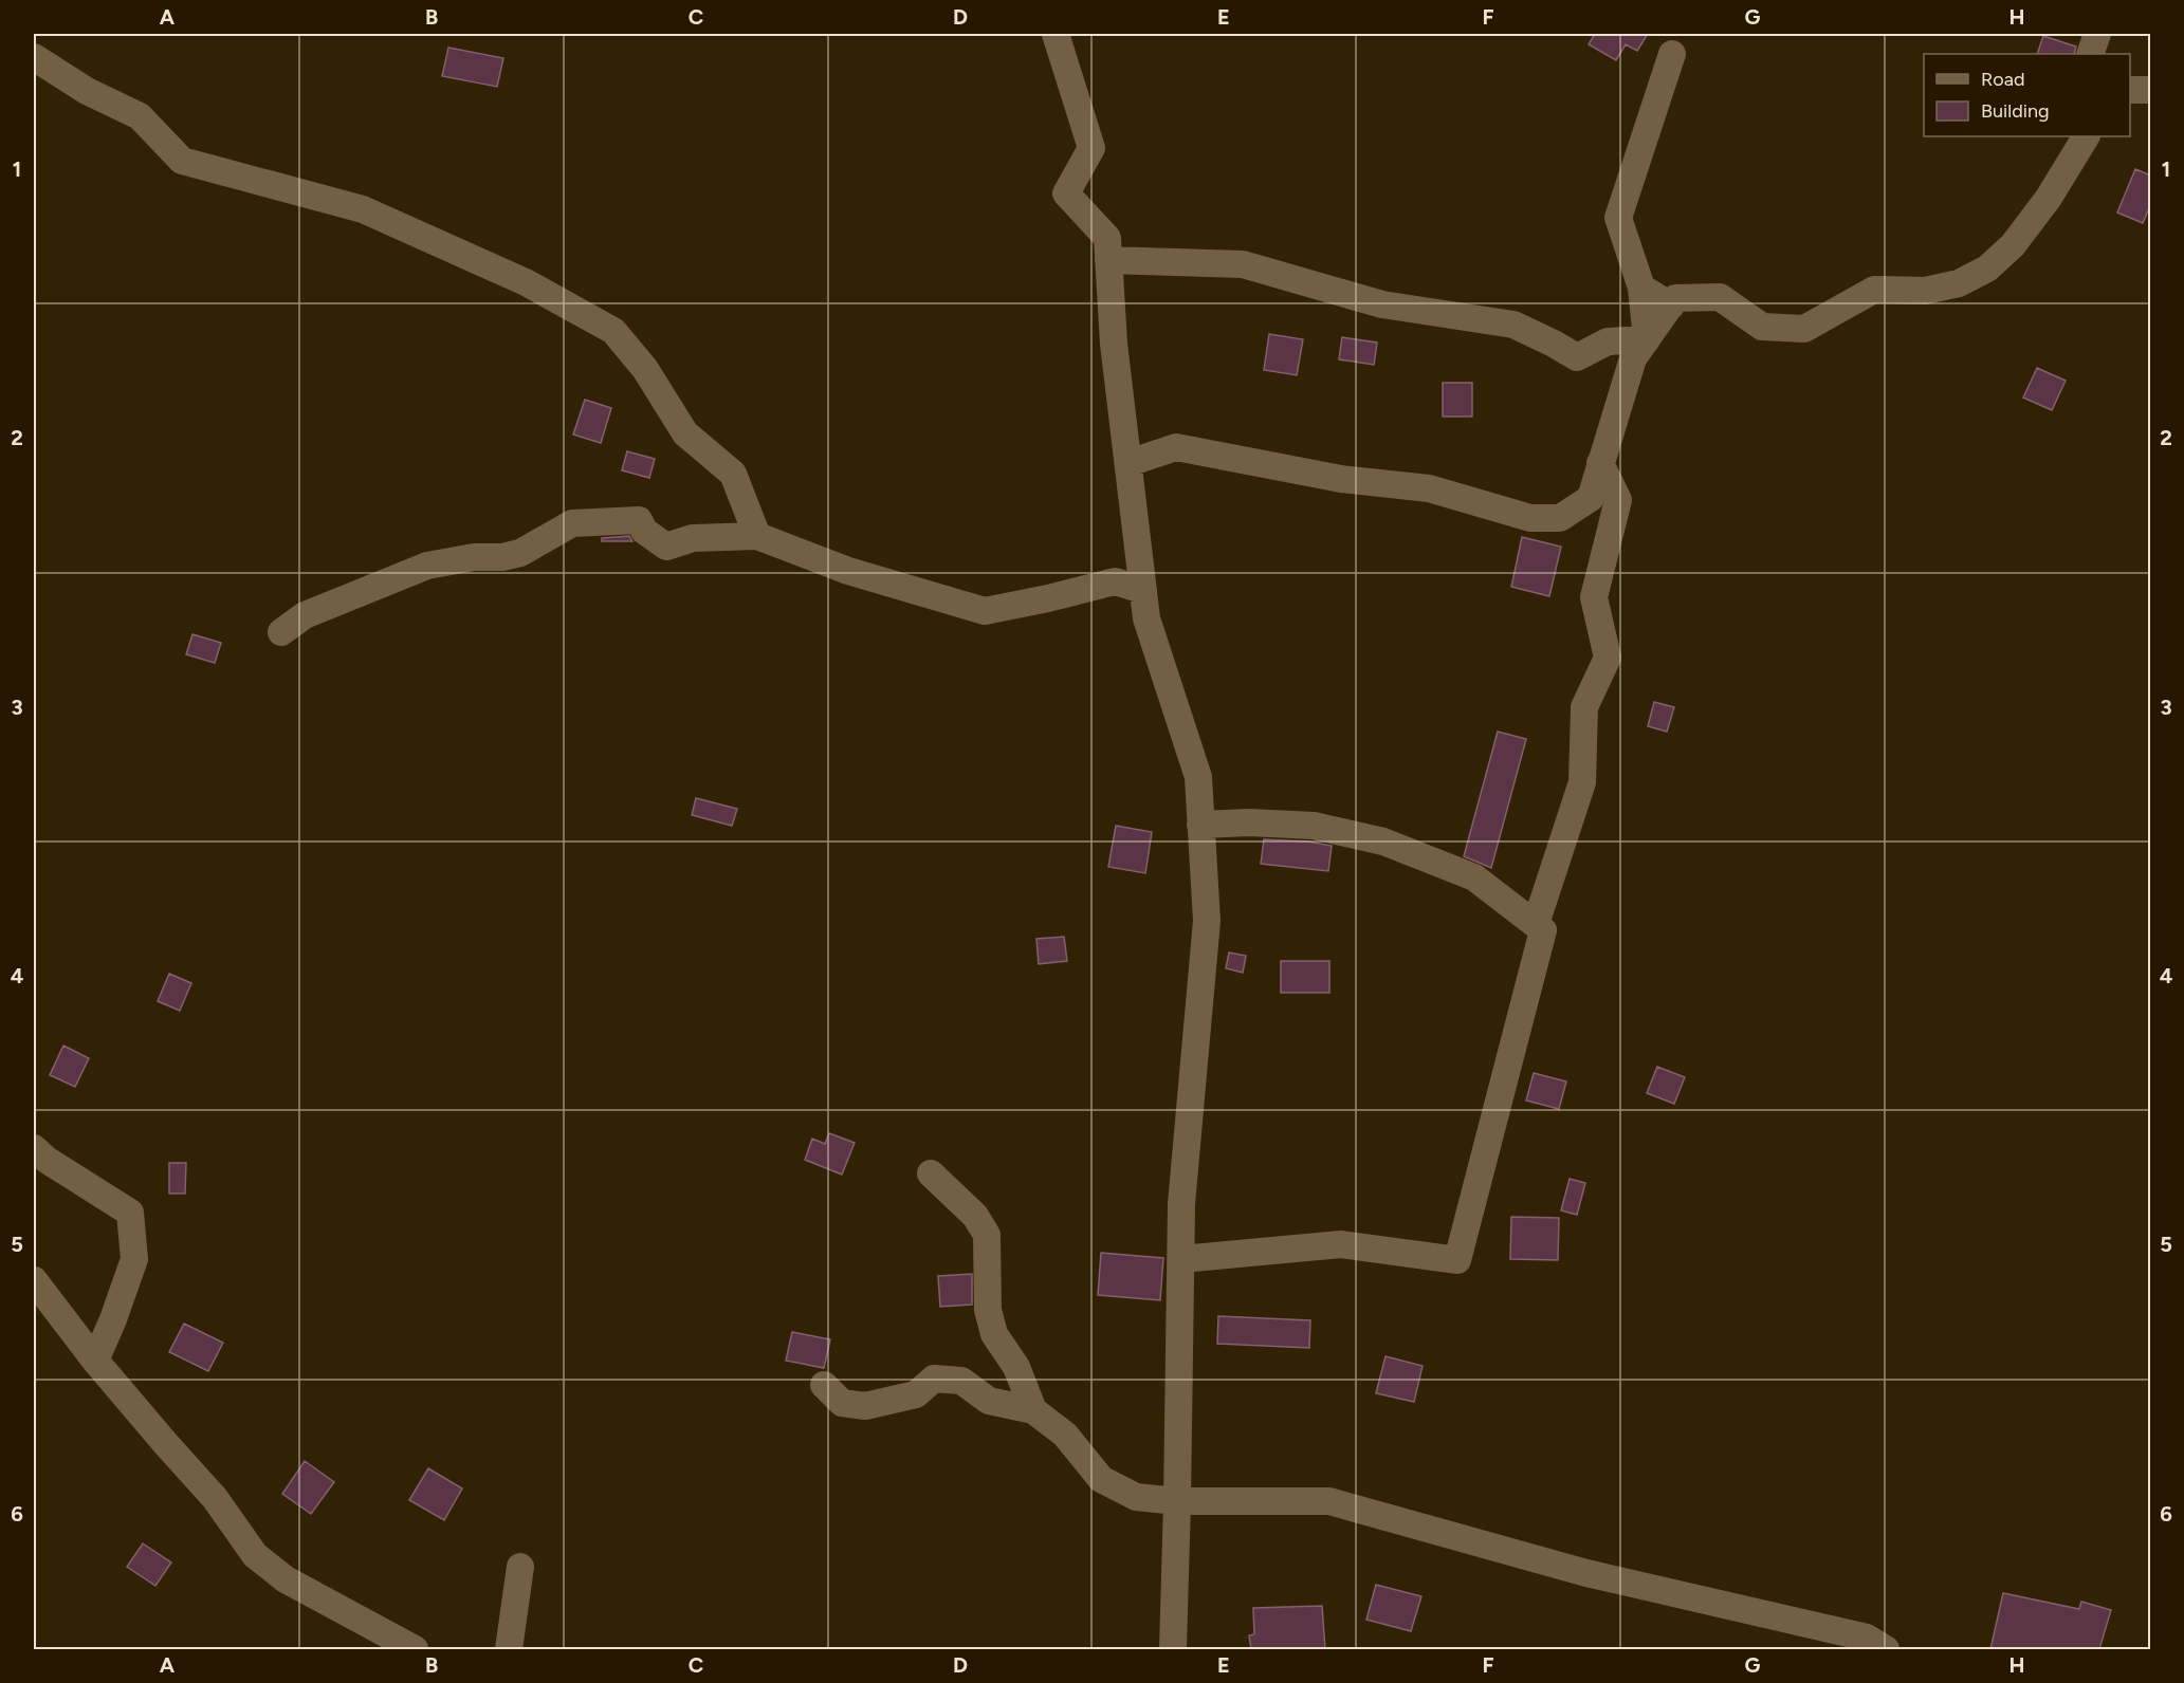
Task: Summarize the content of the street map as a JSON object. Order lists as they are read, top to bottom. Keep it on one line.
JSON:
{"legend":["Road","Building"],"grid":{"columns":["A","B","C","D","E","F","G","H"],"rows":["1","2","3","4","5","6"]}}
